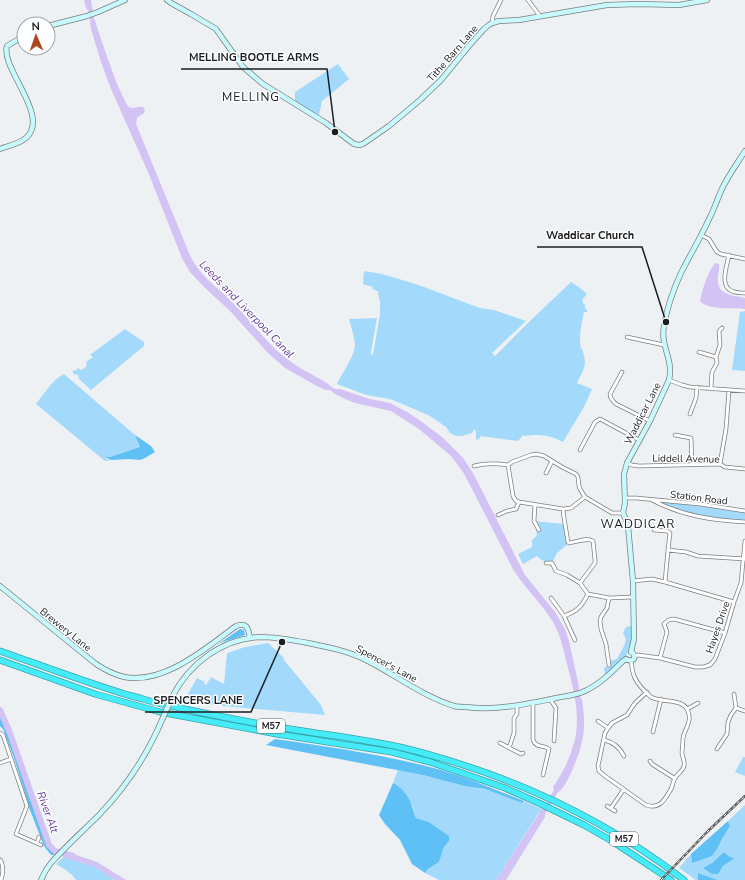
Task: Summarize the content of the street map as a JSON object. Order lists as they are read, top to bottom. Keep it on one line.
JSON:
{"streets":{"highway":["M57"],"street":["Tithe Barn Lane","Waddicar Lane","Liddell Avenue","Station Road","Hayes Drive","Brewery Lane","Spencer's Lane"]},"crossings":[["Waddicar Lane","Liddell Avenue"],["Waddicar Lane","Station Road"],["Waddicar Lane","Hayes Drive"],["Brewery Lane","Spencer's Lane"]],"districts":["MELLING","WADDICAR"],"water":["Leeds and Liverpool Canal","River Alt"],"places":["MELLING BOOTLE ARMS","Waddicar Church","SPENCERS LANE"],"north":"top"}
